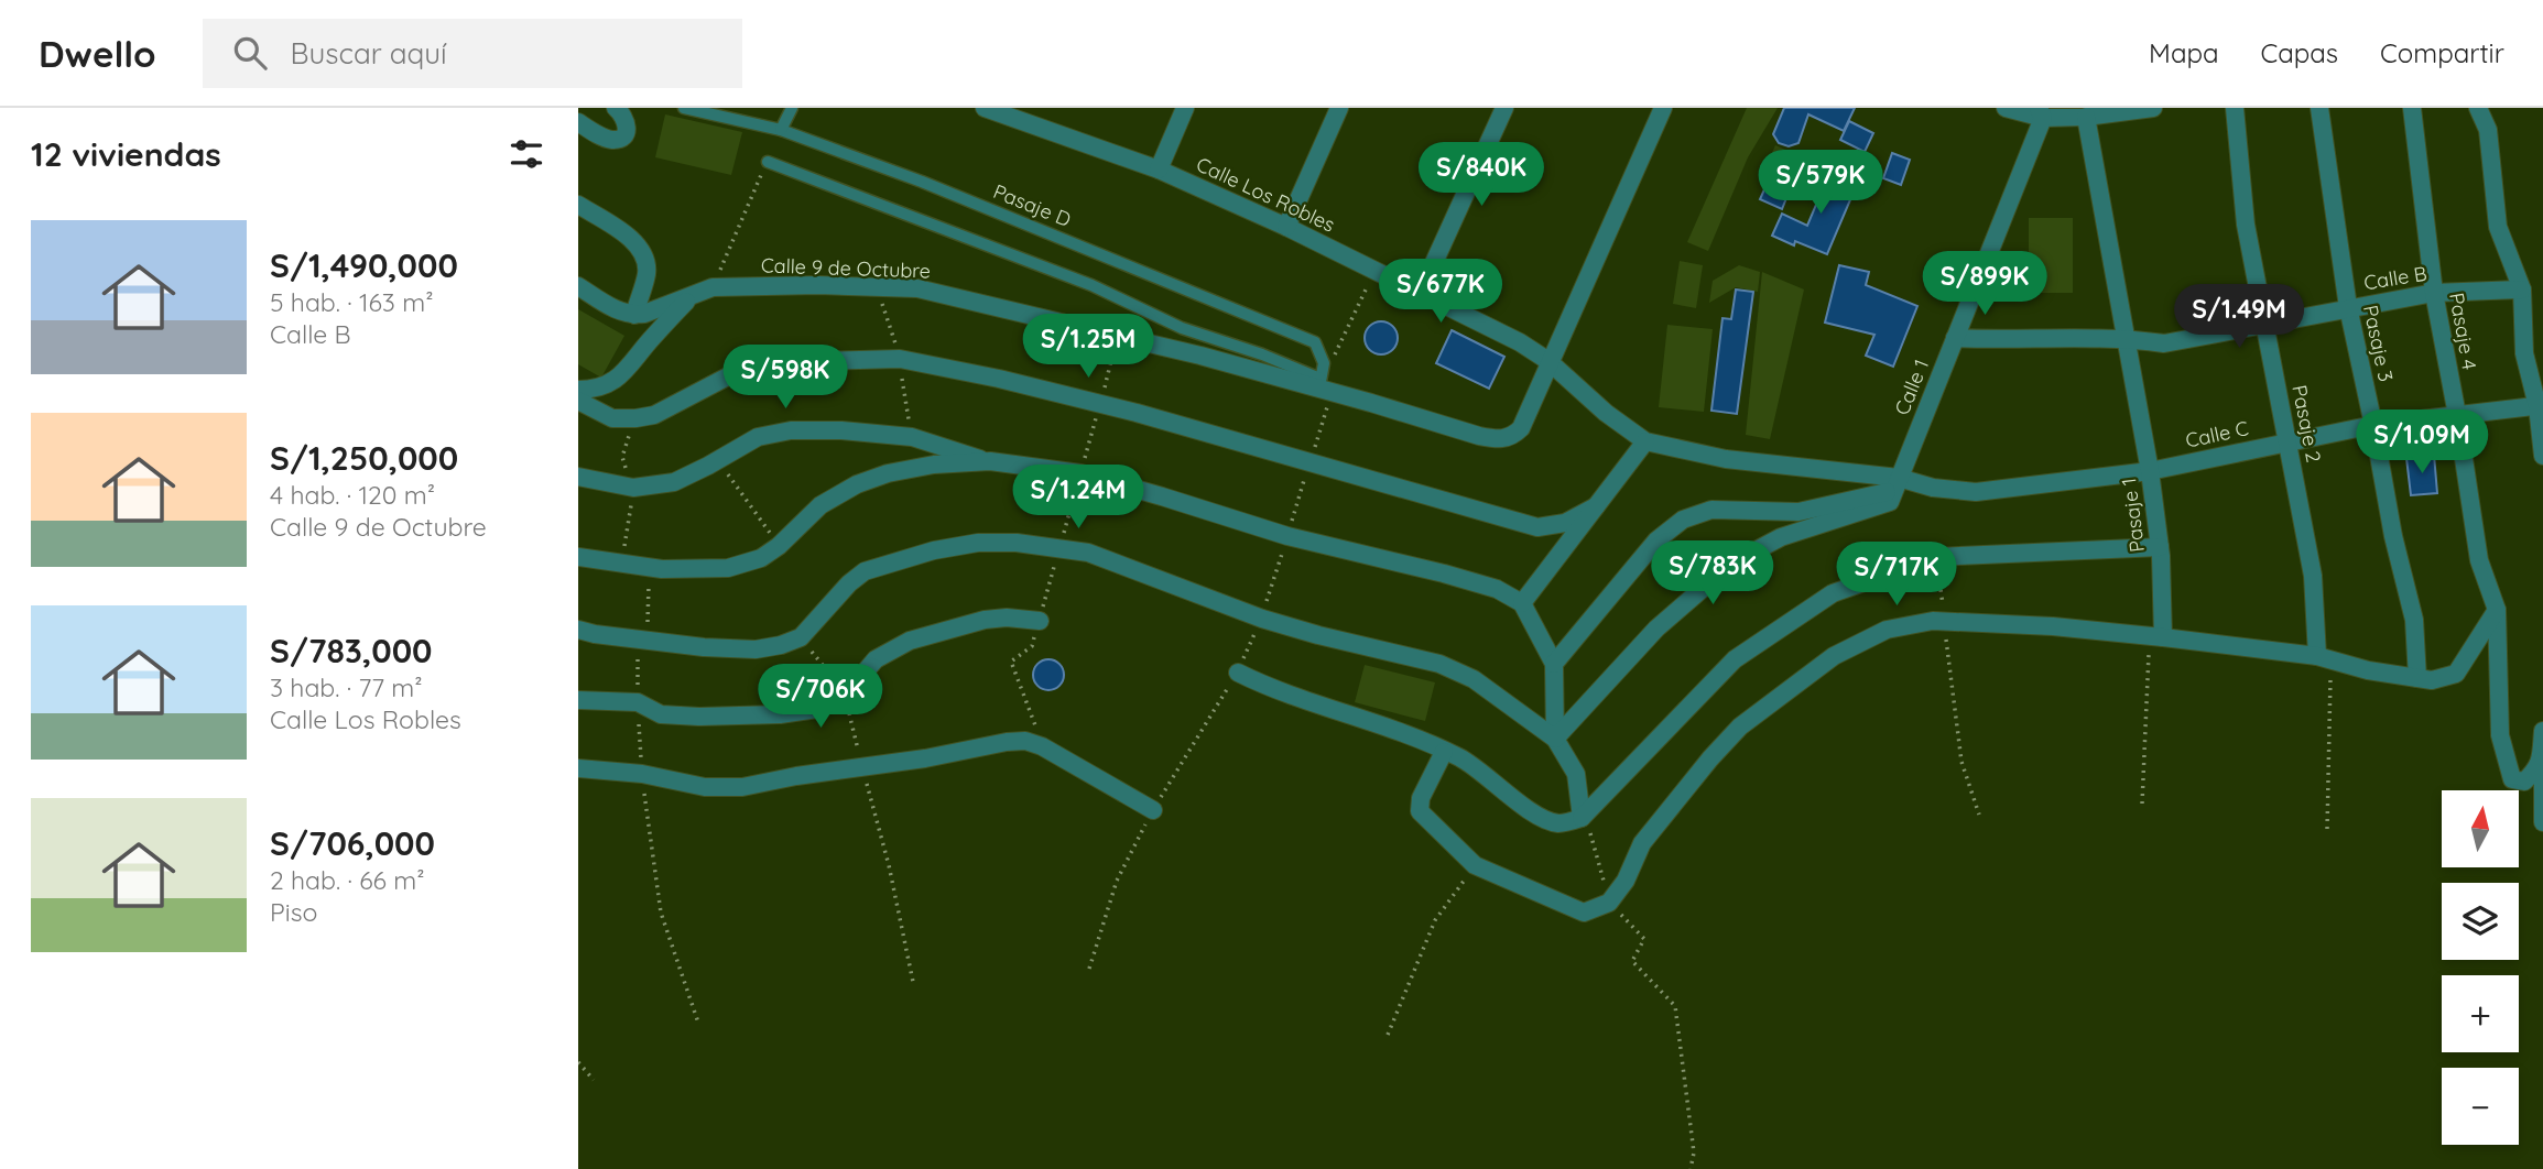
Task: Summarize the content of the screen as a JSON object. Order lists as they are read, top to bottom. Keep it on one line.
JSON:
{"streets":{"street":["Calle Los Robles","Pasaje D","Calle 9 de Octubre","Calle B","Pasaje 4","Pasaje 3","Calle 1","Pasaje 2","Calle C","Pasaje 1"]},"crossings":[["Calle Los Robles","Calle 9 de Octubre"],["Calle Los Robles","Calle 1"],["Calle Los Robles","Calle C"],["Pasaje D","Calle 9 de Octubre"],["Calle B","Pasaje 4"],["Calle B","Pasaje 3"],["Calle B","Calle 1"],["Calle B","Pasaje 2"],["Calle B","Pasaje 1"],["Pasaje 4","Calle C"],["Pasaje 3","Calle C"],["Calle 1","Calle C"],["Pasaje 2","Calle C"],["Calle C","Pasaje 1"]],"north":"top","page":{"header":"Dwello","search":"Buscar aquí","nav":["Mapa","Capas","Compartir"],"heading":"12 viviendas","price":["S/840K","S/579K","S/899K","S/677K","S/1.49M","S/1.25M","S/598K","S/1.09M","S/1.24M","S/783K","S/717K","S/706K"],"list":[{"name":"S/1,490,000","note":"5 hab. · 163 m² · Calle B"},{"name":"S/1,250,000","note":"4 hab. · 120 m² · Calle 9 de Octubre"},{"name":"S/783,000","note":"3 hab. · 77 m² · Calle Los Robles"},{"name":"S/706,000","note":"2 hab. · 66 m² · Piso"}],"map_buttons":["+","−"]}}
